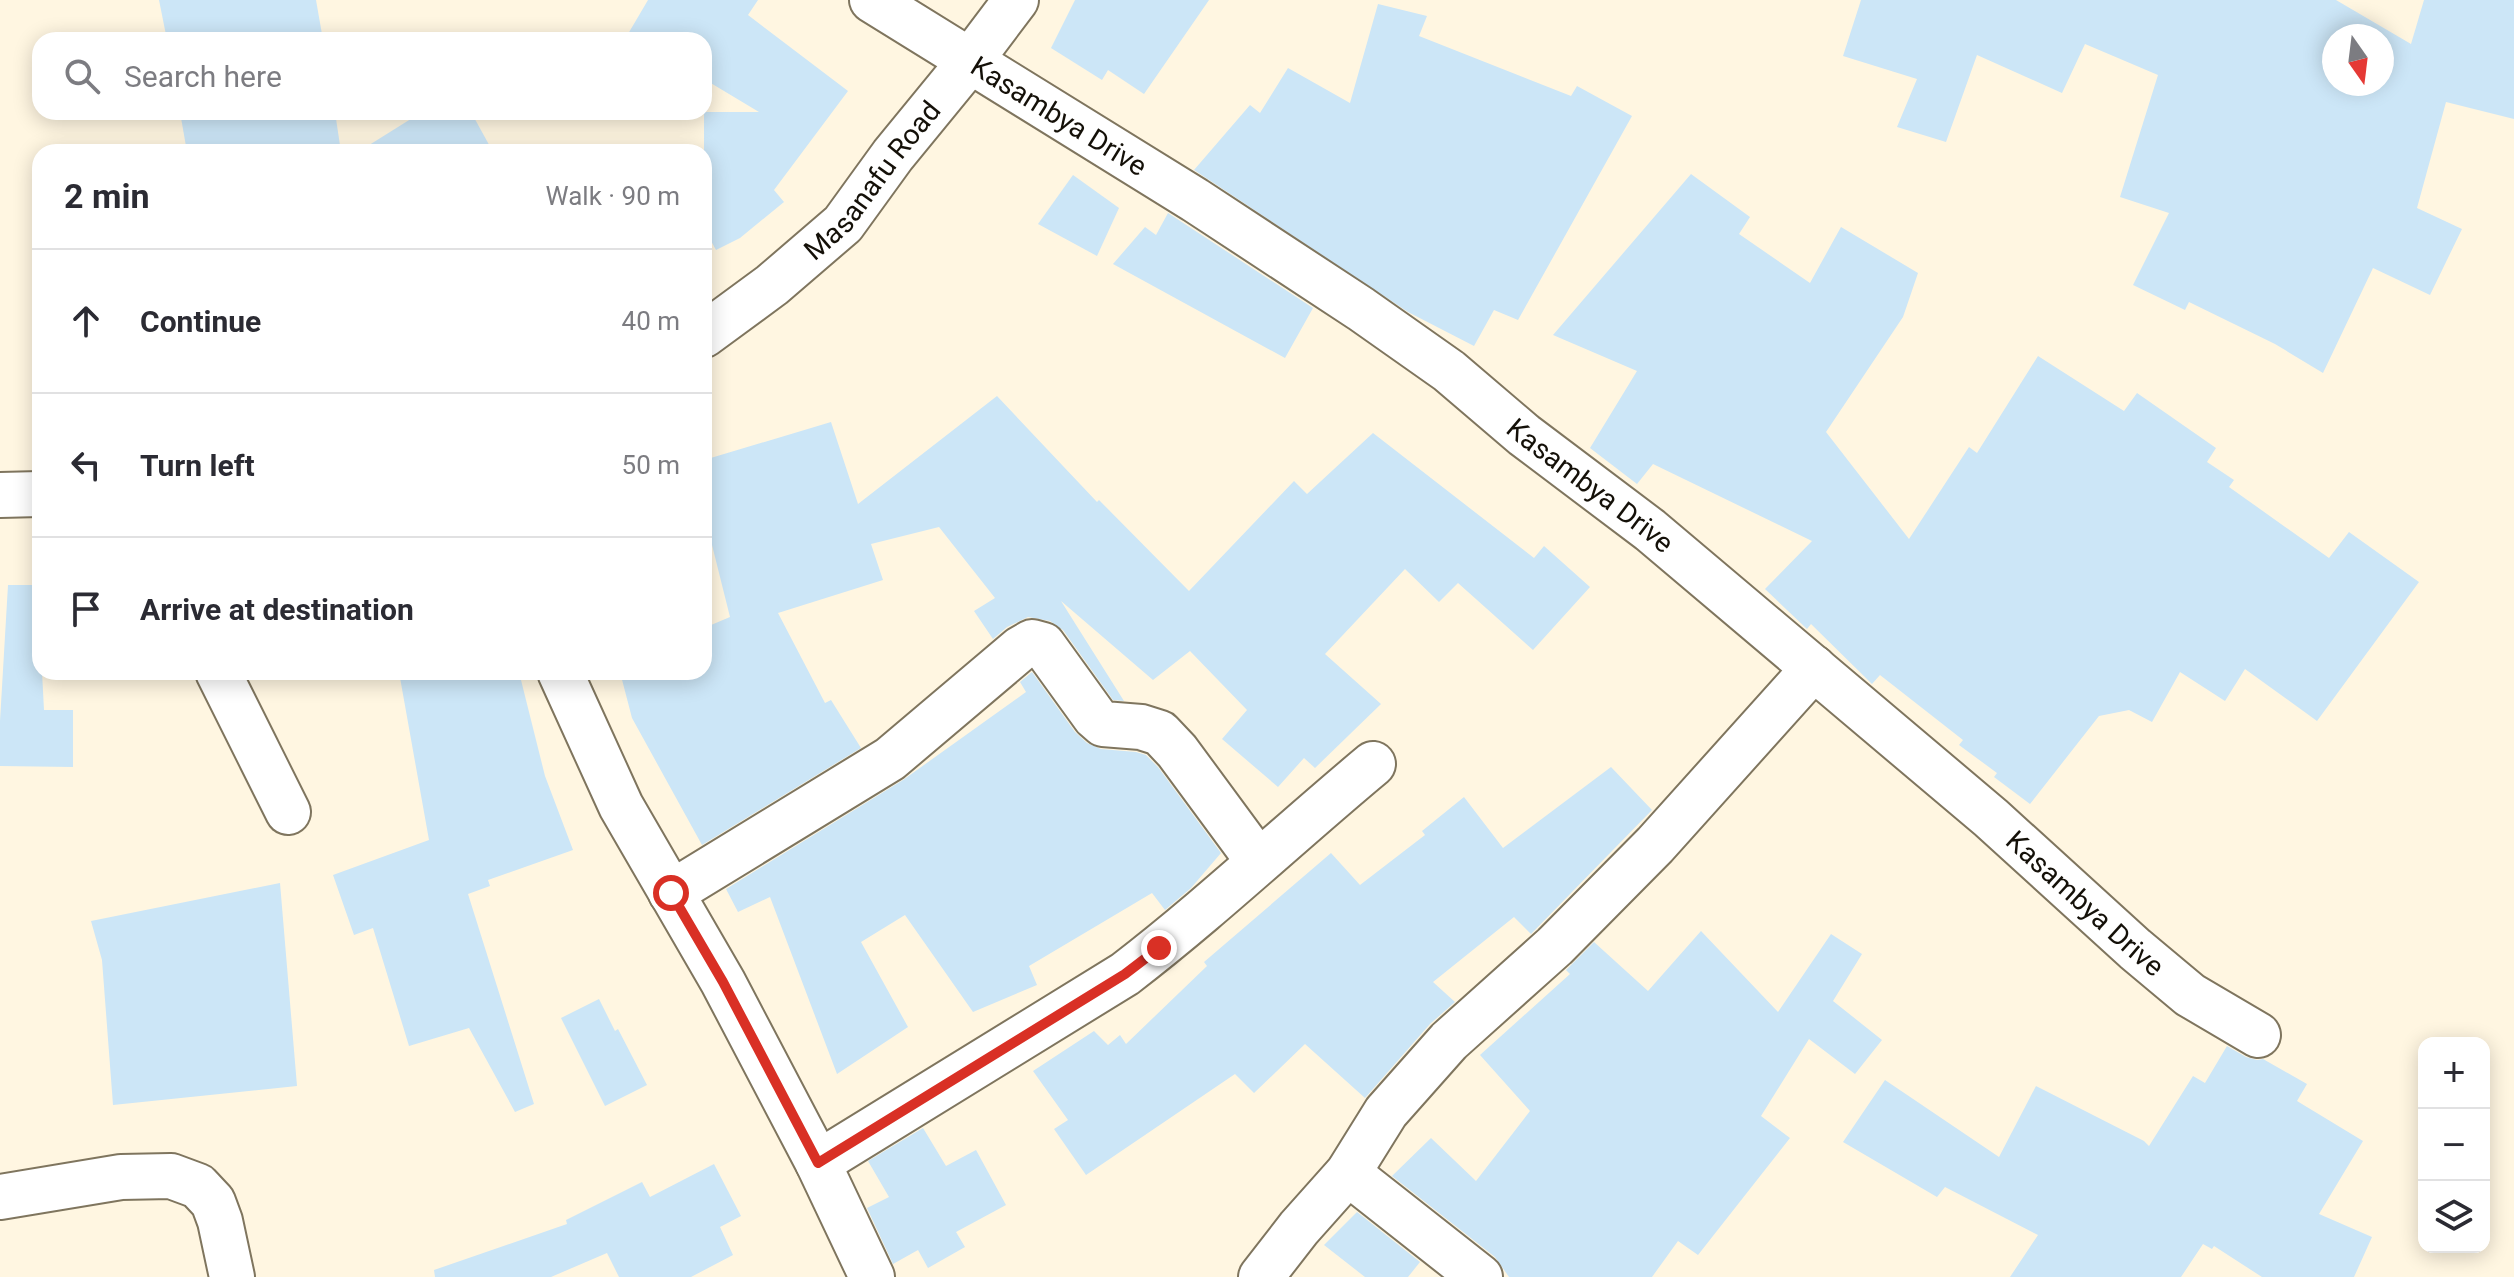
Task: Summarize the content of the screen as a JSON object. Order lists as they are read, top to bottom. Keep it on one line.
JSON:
{"streets":{"street":["Kasambya Drive","Masanafu Road"]},"crossings":[["Kasambya Drive","Masanafu Road"]],"north":"bottom","page":{"search":"Search here","heading":["2 min","Walk · 90 m"],"list":[["Continue","40 m"],["Turn left","50 m"],"Arrive at destination"],"map_buttons":["+","−"]}}
